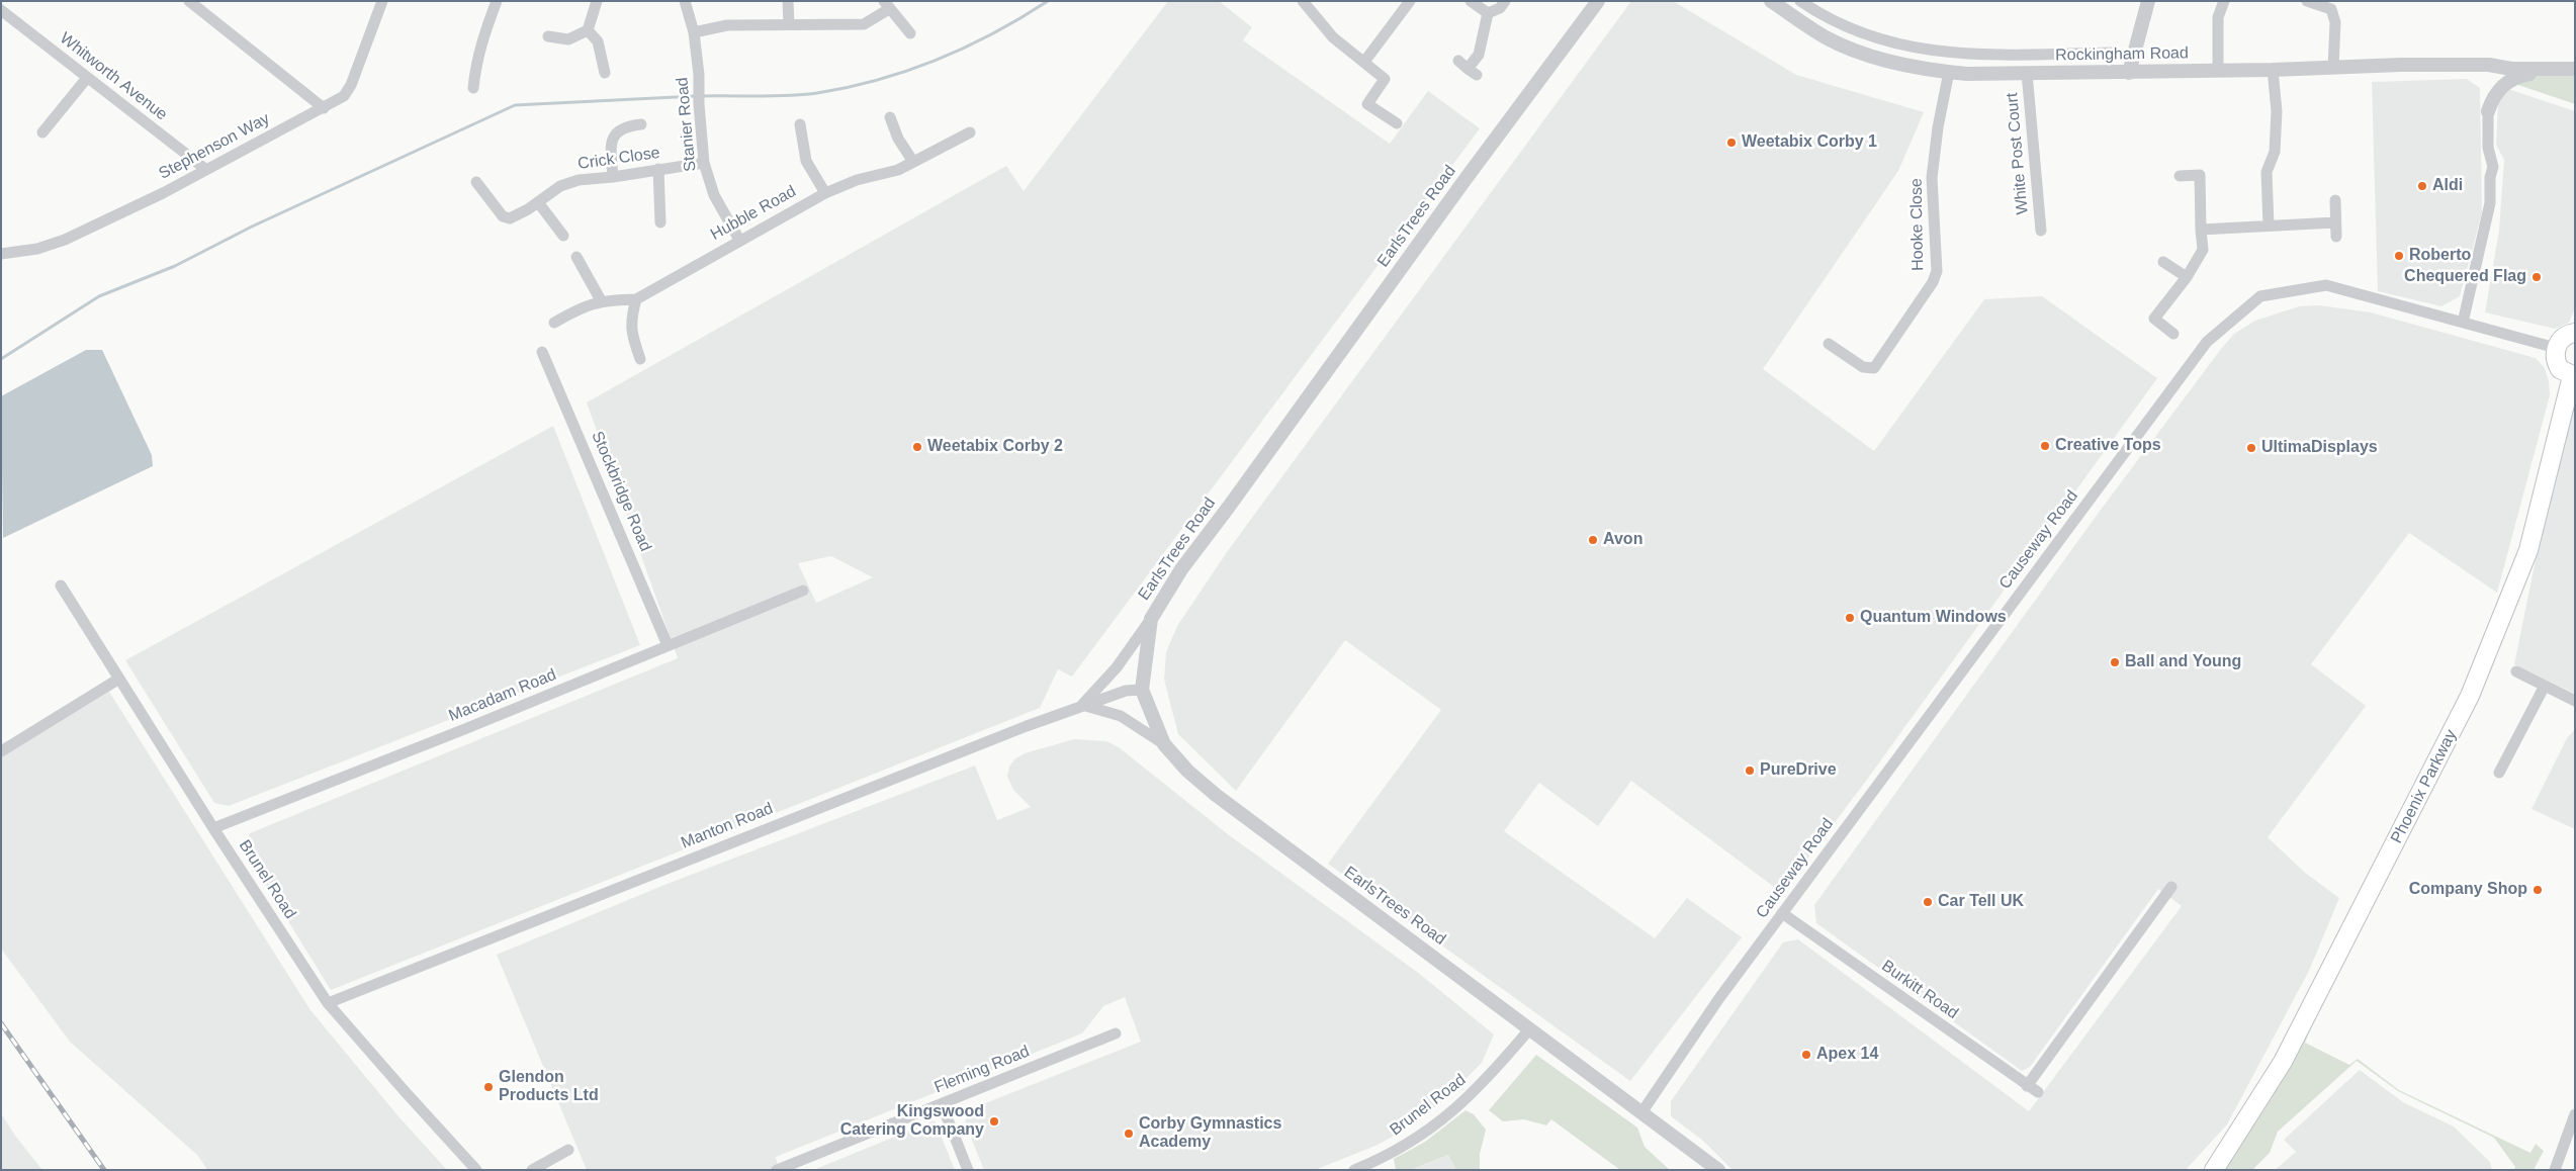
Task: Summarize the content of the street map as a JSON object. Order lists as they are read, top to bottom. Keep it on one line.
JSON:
{"streets":{"main road":["Phoenix Parkway"],"street":["Rockingham Road","Whitworth Avenue","Stanier Road","Stephenson Way","White Post Court","Crick Close","Hubble Road","EarlsTrees Road","Hooke Close","Stockbridge Road","Causeway Road","Macadam Road","Manton Road","Brunel Road","Burkitt Road","Fleming Road"]},"crossings":[["Rockingham Road","White Post Court"],["Rockingham Road","Hooke Close"],["Whitworth Avenue","Stephenson Way"],["Stanier Road","Crick Close"],["Stanier Road","Hubble Road"],["EarlsTrees Road","Causeway Road"],["EarlsTrees Road","Manton Road"],["EarlsTrees Road","Brunel Road"],["Stockbridge Road","Macadam Road"],["Causeway Road","Burkitt Road"],["Macadam Road","Brunel Road"],["Manton Road","Brunel Road"]],"places":["Weetabix Corby 1","Aldi","Roberto","Chequered Flag","Creative Tops","Weetabix Corby 2","UltimaDisplays","Avon","Quantum Windows","Ball and Young","PureDrive","Company Shop","Car Tell UK","Apex 14","Glendon Products Ltd","Kingswood Catering Company","Corby Gymnastics Academy"]}
